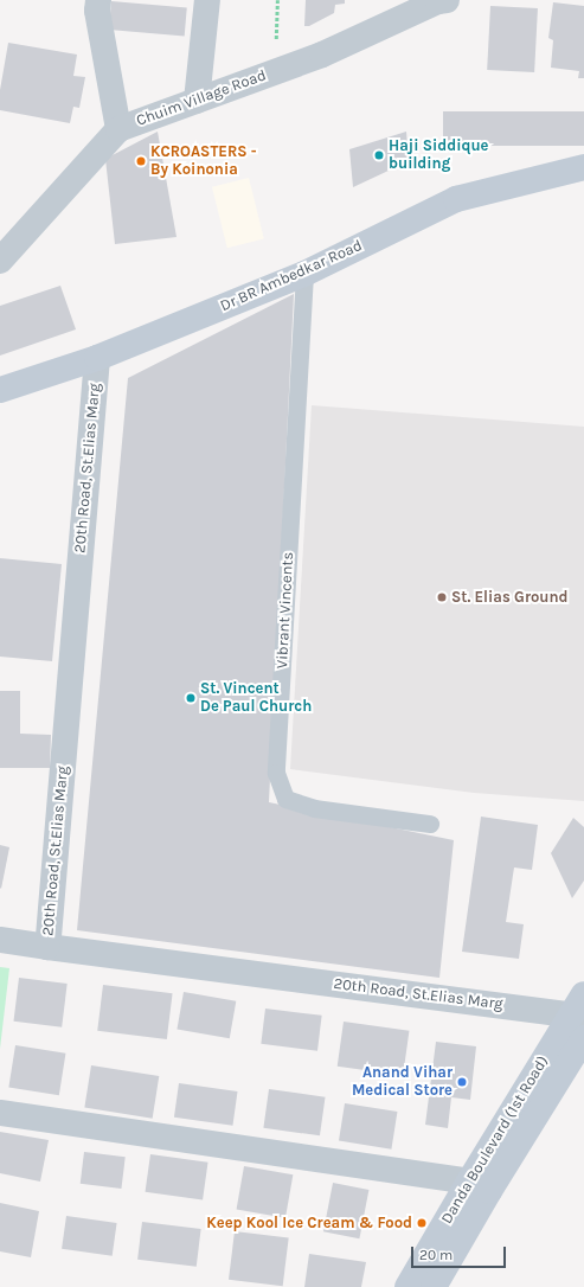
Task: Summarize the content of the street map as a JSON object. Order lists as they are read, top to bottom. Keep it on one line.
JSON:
{"streets":{"street":["Chuim Village Road","Dr BR Ambedkar Road","20th Road, St.Elias Marg","Danda Boulevard (1st Road)"],"lane":["Vibrant Vincents"]},"crossings":[["Dr BR Ambedkar Road","20th Road, St.Elias Marg"],["Dr BR Ambedkar Road","Vibrant Vincents"],["20th Road, St.Elias Marg","Danda Boulevard (1st Road)"]],"places":["Haji Siddique building","KCROASTERS - By Koinonia","St. Elias Ground","St. Vincent De Paul Church","Anand Vihar Medical Store","Keep Kool Ice Cream & Food"],"scale_bar":"20 m"}
